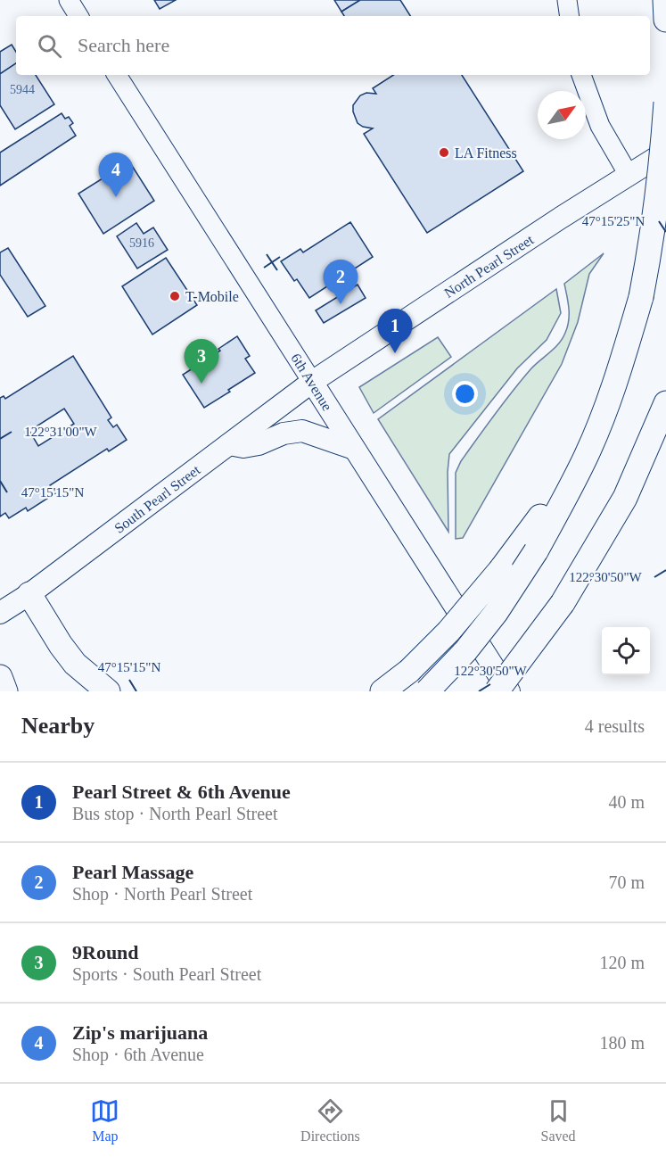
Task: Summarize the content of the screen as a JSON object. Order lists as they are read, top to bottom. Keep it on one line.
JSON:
{"streets":{"main road":["North Pearl Street","6th Avenue","South Pearl Street"]},"crossings":[["North Pearl Street","6th Avenue"],["North Pearl Street","South Pearl Street"],["6th Avenue","South Pearl Street"]],"places":["LA Fitness","T-Mobile"],"house_numbers":["5944","5916"],"north":"top right","page":{"search":"Search here","pins":["4","2","1","3"],"heading":["Nearby","4 results"],"list":[{"mark":"1","name":"Pearl Street & 6th Avenue","note":"Bus stop · North Pearl Street","value":"40 m"},{"mark":"2","name":"Pearl Massage","note":"Shop · North Pearl Street","value":"70 m"},{"mark":"3","name":"9Round","note":"Sports · South Pearl Street","value":"120 m"},{"mark":"4","name":"Zip's marijuana","note":"Shop · 6th Avenue","value":"180 m"}],"nav":["Map","Directions","Saved"]},"coordinates":["47°15'25\"N","122°31'00\"W","47°15'15\"N","122°30'50\"W"]}
